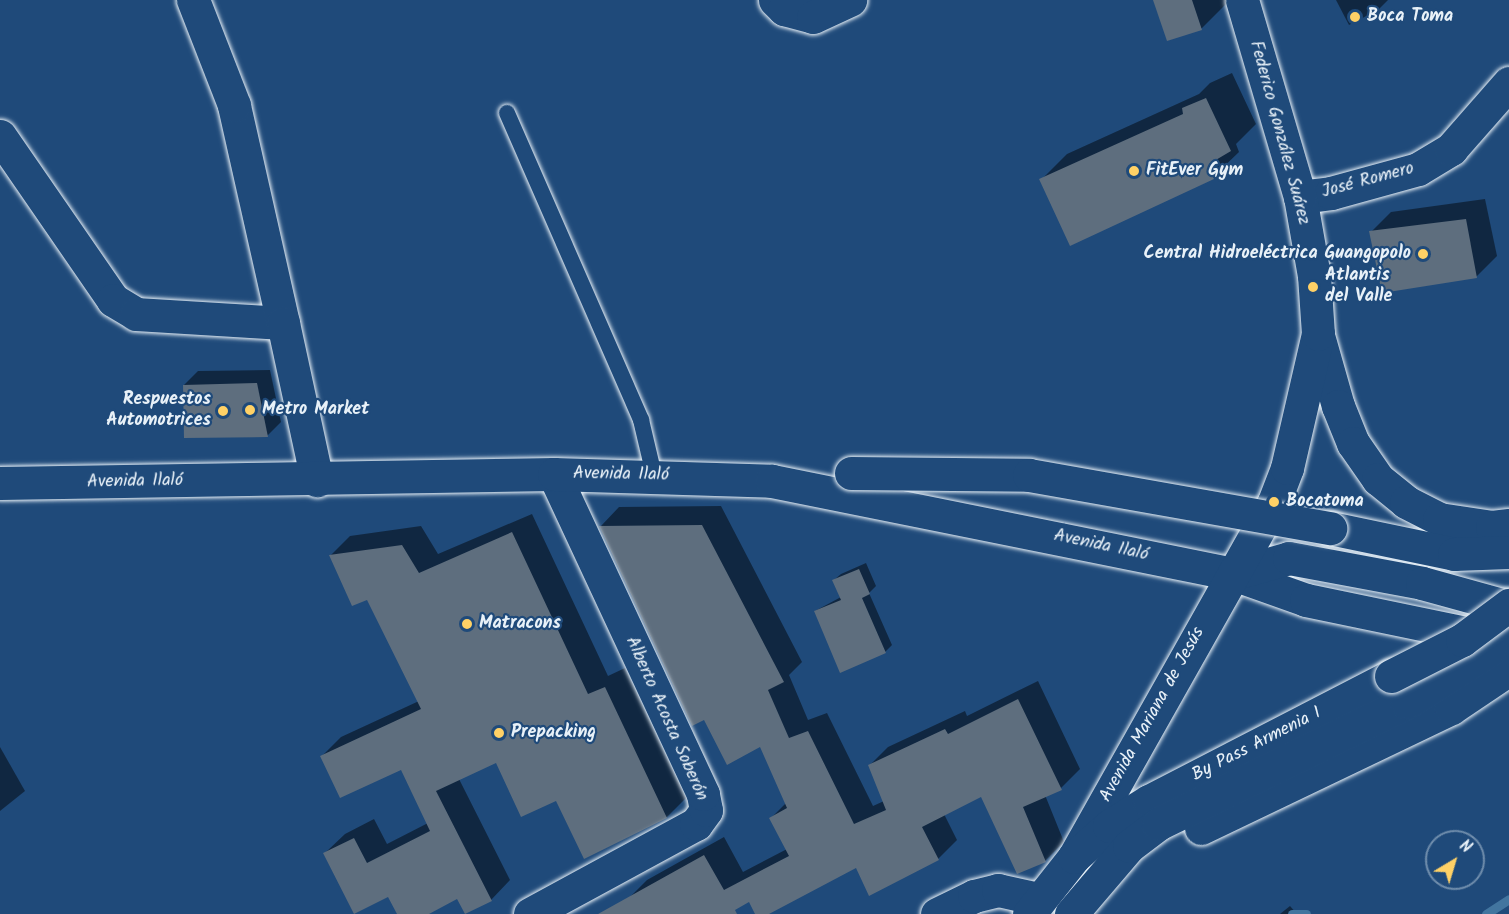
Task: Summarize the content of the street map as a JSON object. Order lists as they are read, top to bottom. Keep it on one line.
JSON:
{"streets":{"street":["Federico González Suárez","José Romero","Avenida Ilaló","Avenida Mariana de Jesús","Alberto Acosta Soberón","By Pass Armenia I"]},"crossings":[["Federico González Suárez","José Romero"],["Federico González Suárez","Avenida Ilaló"],["Federico González Suárez","Avenida Mariana de Jesús"],["Avenida Ilaló","Avenida Mariana de Jesús"],["Avenida Ilaló","Alberto Acosta Soberón"],["Avenida Ilaló","By Pass Armenia I"],["Avenida Mariana de Jesús","By Pass Armenia I"]],"places":["Boca Toma","FitEver Gym","Central Hidroeléctrica Guangopolo","Atlantis del Valle","Metro Market","Respuestos Automotrices","Bocatoma","Matracons","Prepacking"],"north":"top right"}
